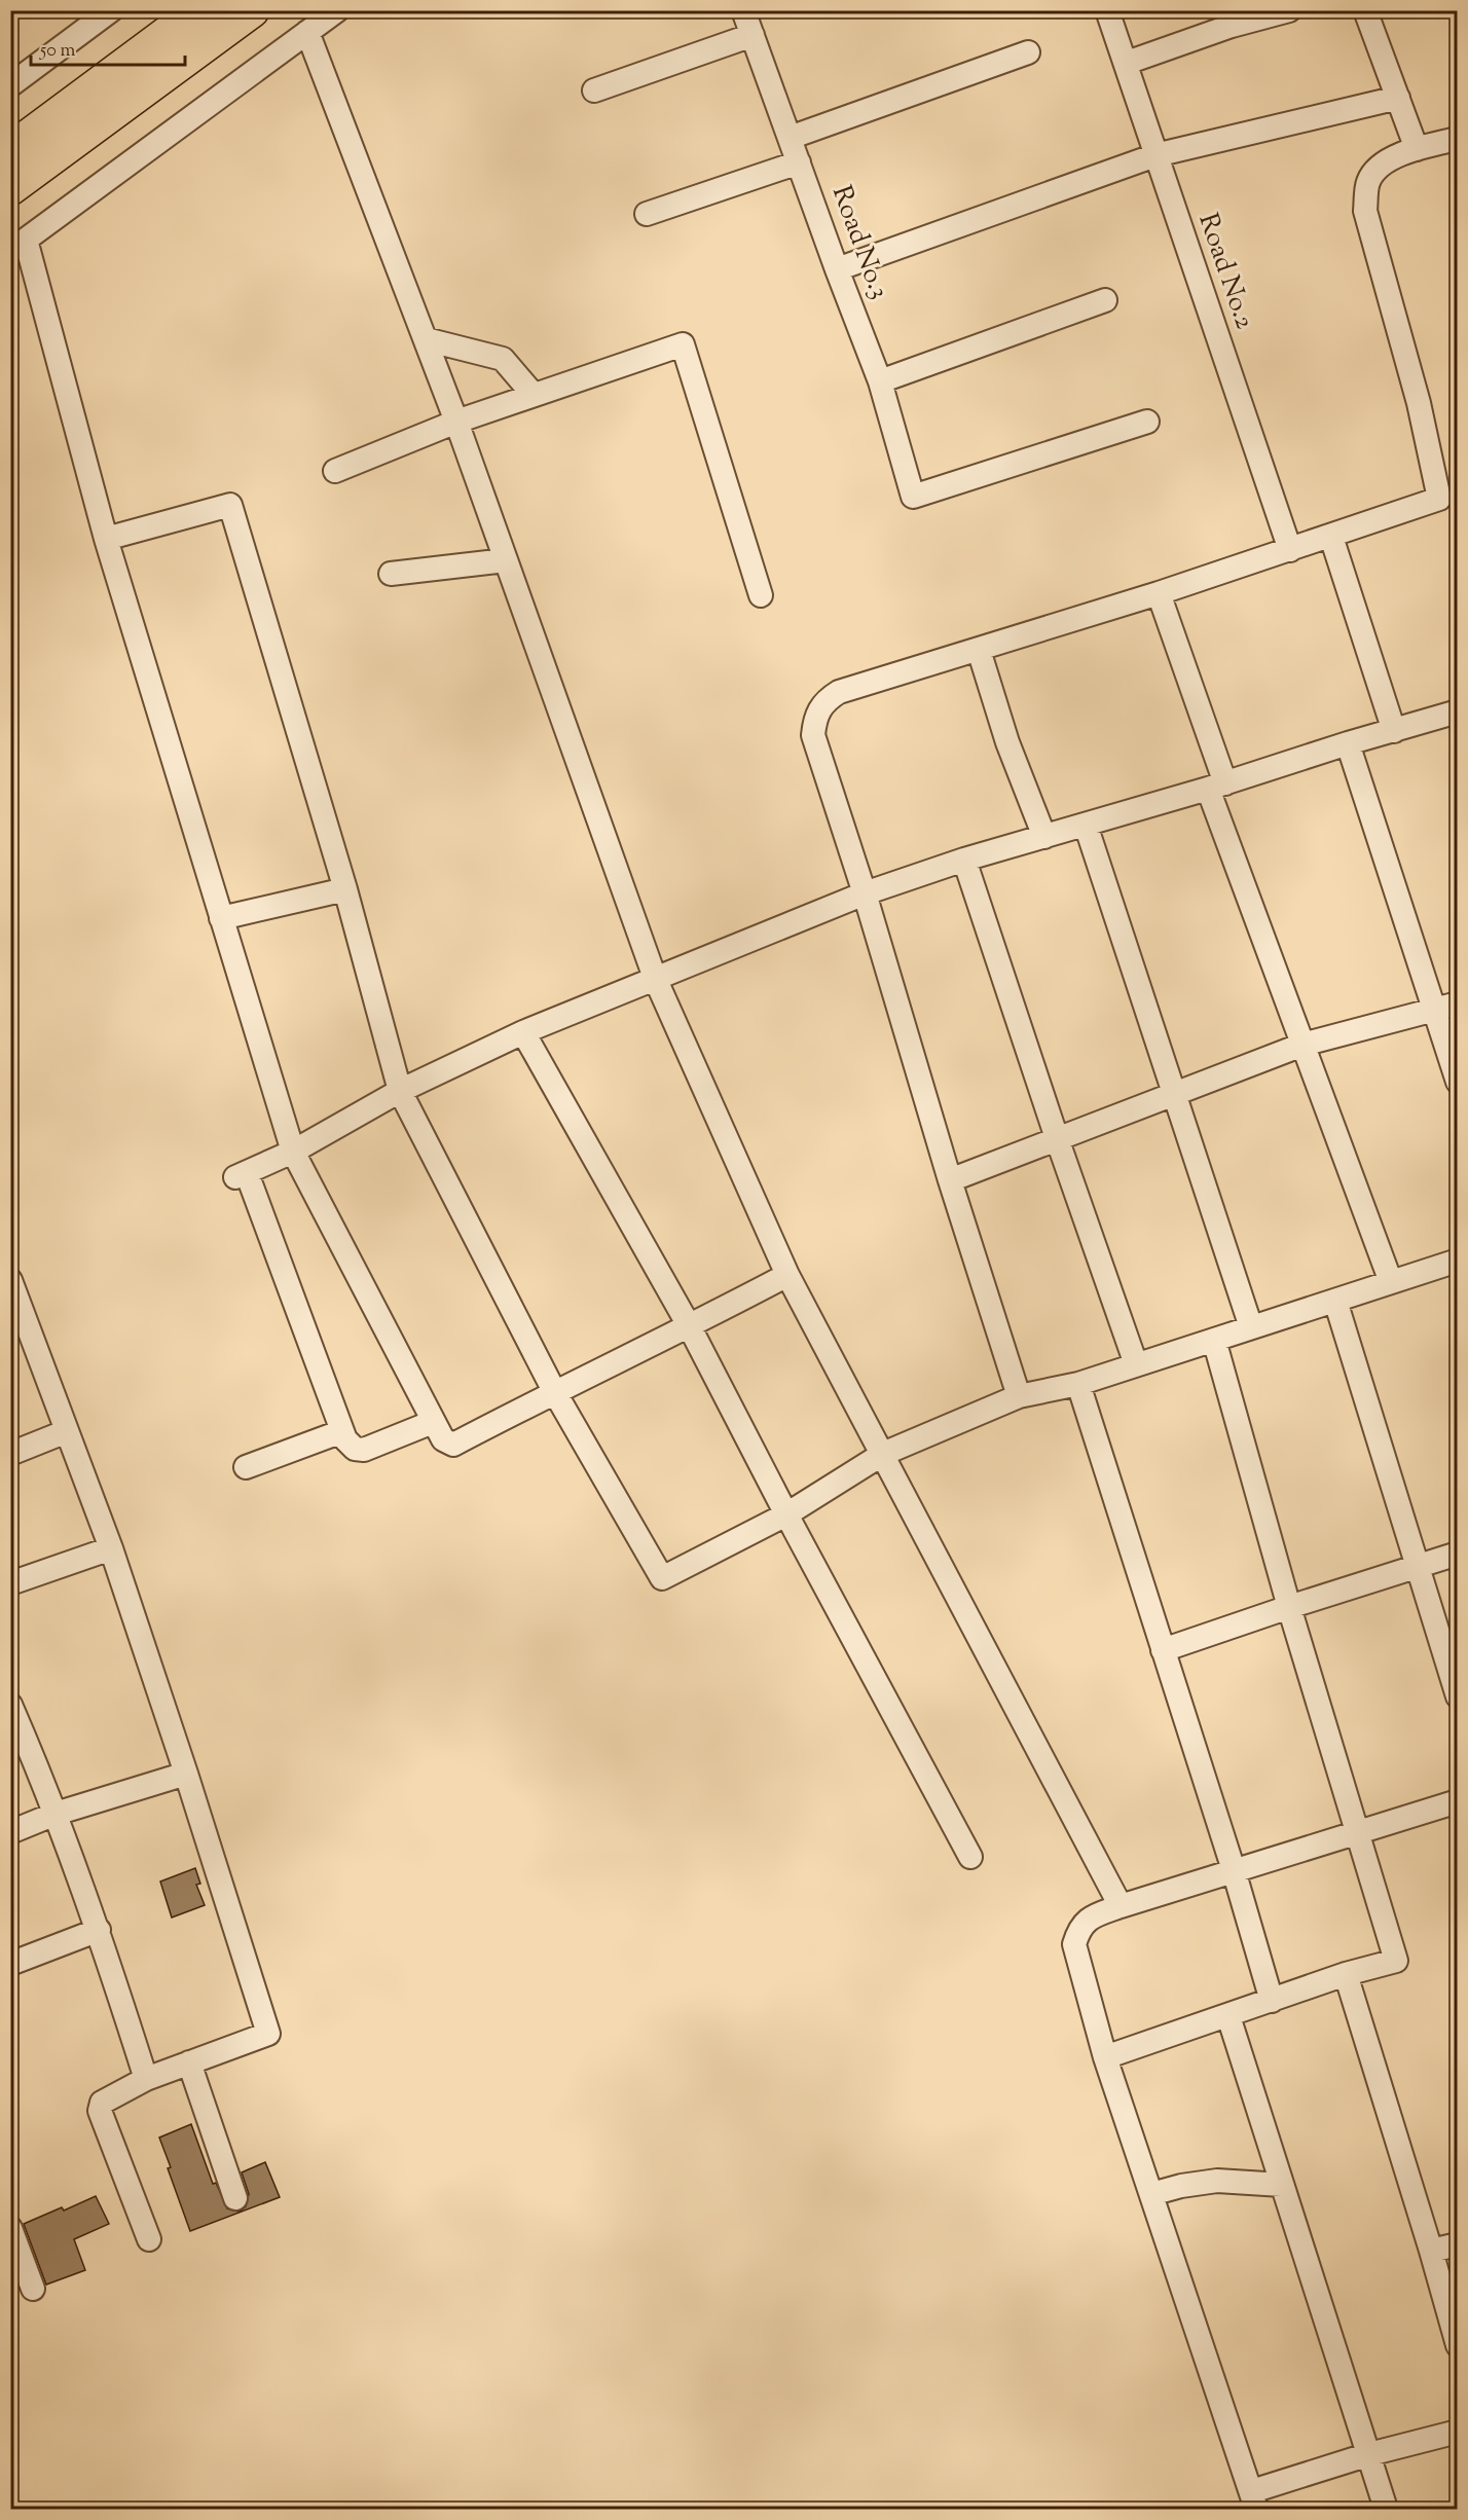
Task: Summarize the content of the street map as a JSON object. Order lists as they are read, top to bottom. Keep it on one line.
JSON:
{"streets":{"street":["Road No.3","Road No.2"]},"scale_bar":"50 m"}
